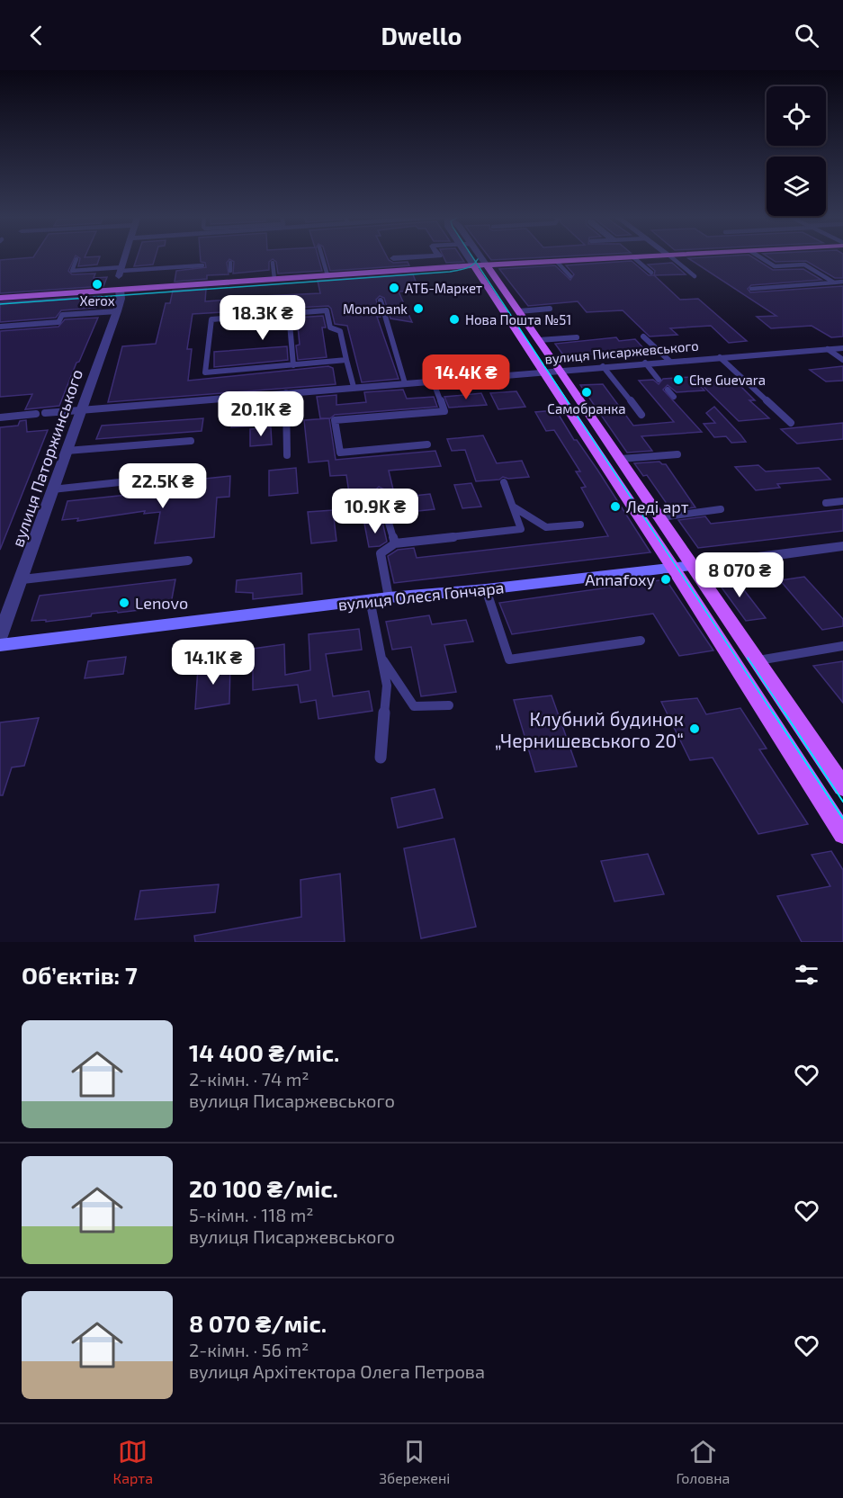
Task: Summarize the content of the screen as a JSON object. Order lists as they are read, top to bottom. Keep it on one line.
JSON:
{"streets":{"main road":["вулиця Олеся Гончара"],"street":["вулиця Писаржевського","вулиця Паторжинського"]},"crossings":[["вулиця Писаржевського","вулиця Паторжинського"]],"places":["Xerox","АТБ-Маркет","Monobank","Нова Пошта №51","Che Guevara","Самобранка","Леді арт","Annafoxy","Lenovo","Клубний будинок „Чернишевського 20“"],"page":{"header":"Dwello","price":["18.3K ₴","14.4K ₴","20.1K ₴","22.5K ₴","10.9K ₴","8 070 ₴","14.1K ₴"],"heading":"Об’єктів: 7","list":[{"name":"14 400 ₴/міс.","note":"2-кімн. · 74 m² · вулиця Писаржевського"},{"name":"20 100 ₴/міс.","note":"5-кімн. · 118 m² · вулиця Писаржевського"},{"name":"8 070 ₴/міс.","note":"2-кімн. · 56 m² · вулиця Архітектора Олега Петрова"}],"tabs":["Карта","Збережені","Головна"]}}
